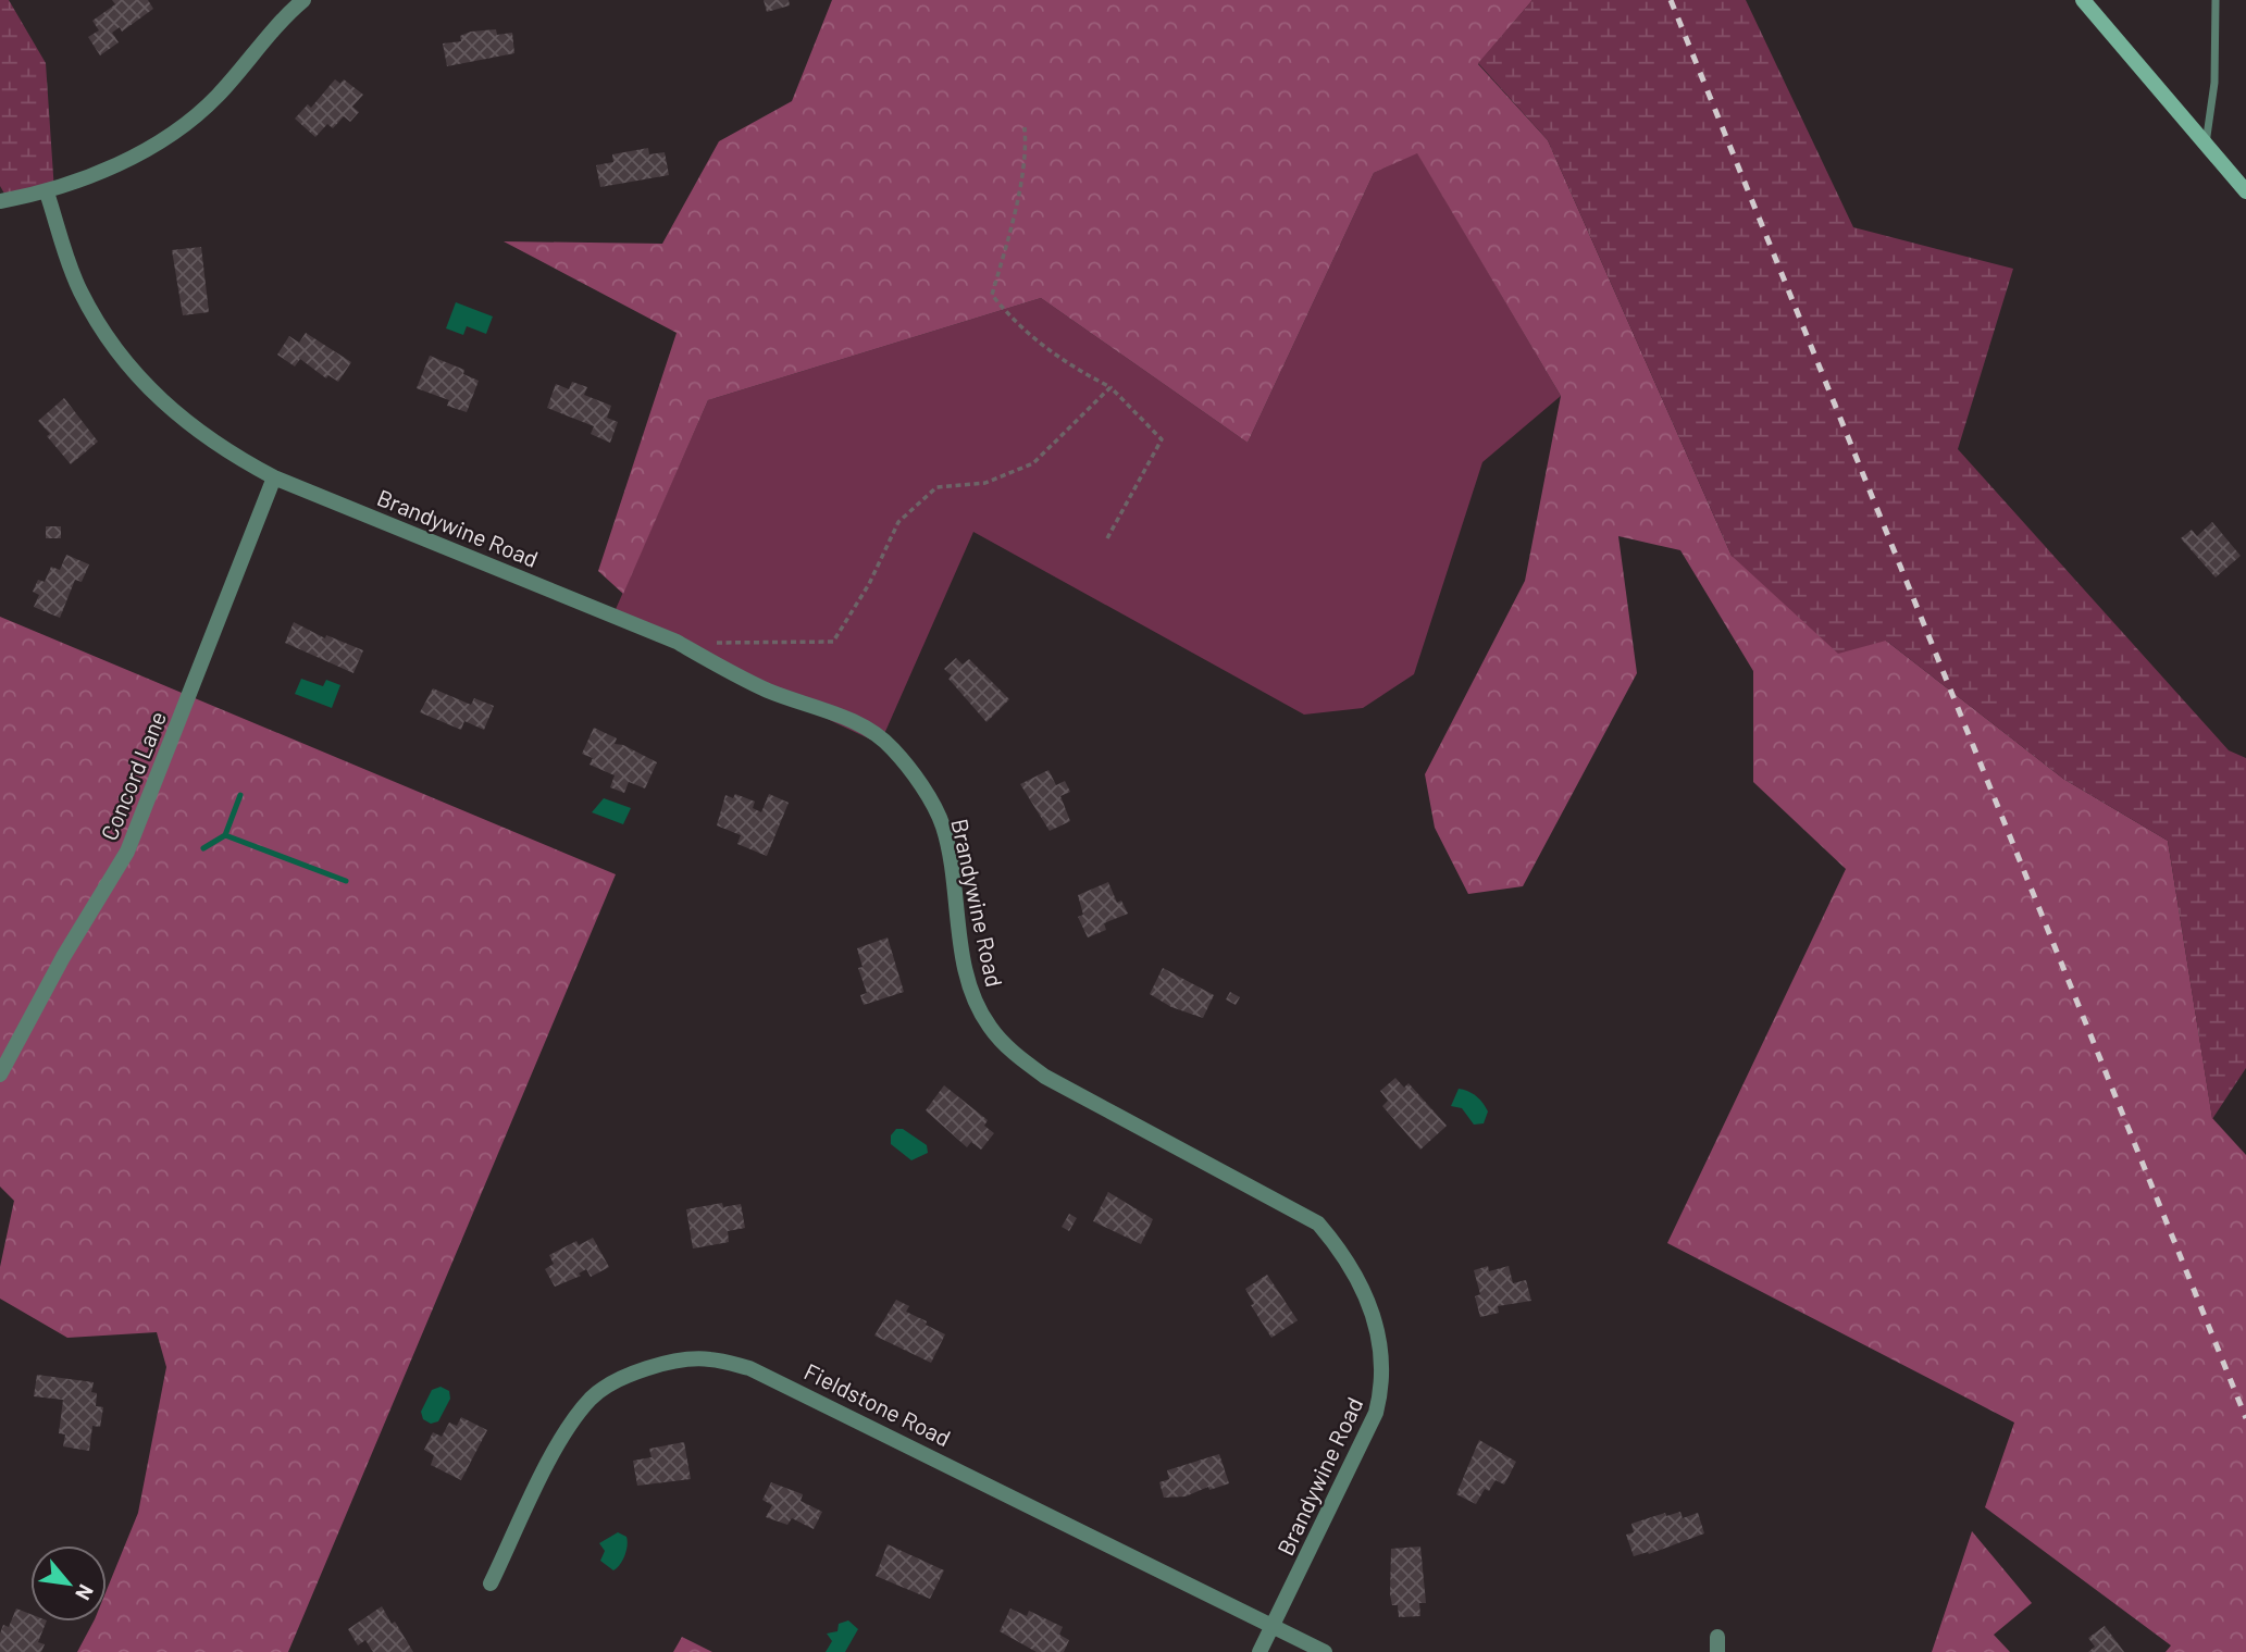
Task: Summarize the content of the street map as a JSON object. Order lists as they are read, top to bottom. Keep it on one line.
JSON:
{"streets":{"street":["Brandywine Road","Concord Lane","Fieldstone Road"]},"crossings":[["Brandywine Road","Concord Lane"],["Brandywine Road","Fieldstone Road"]],"north":"bottom right"}
